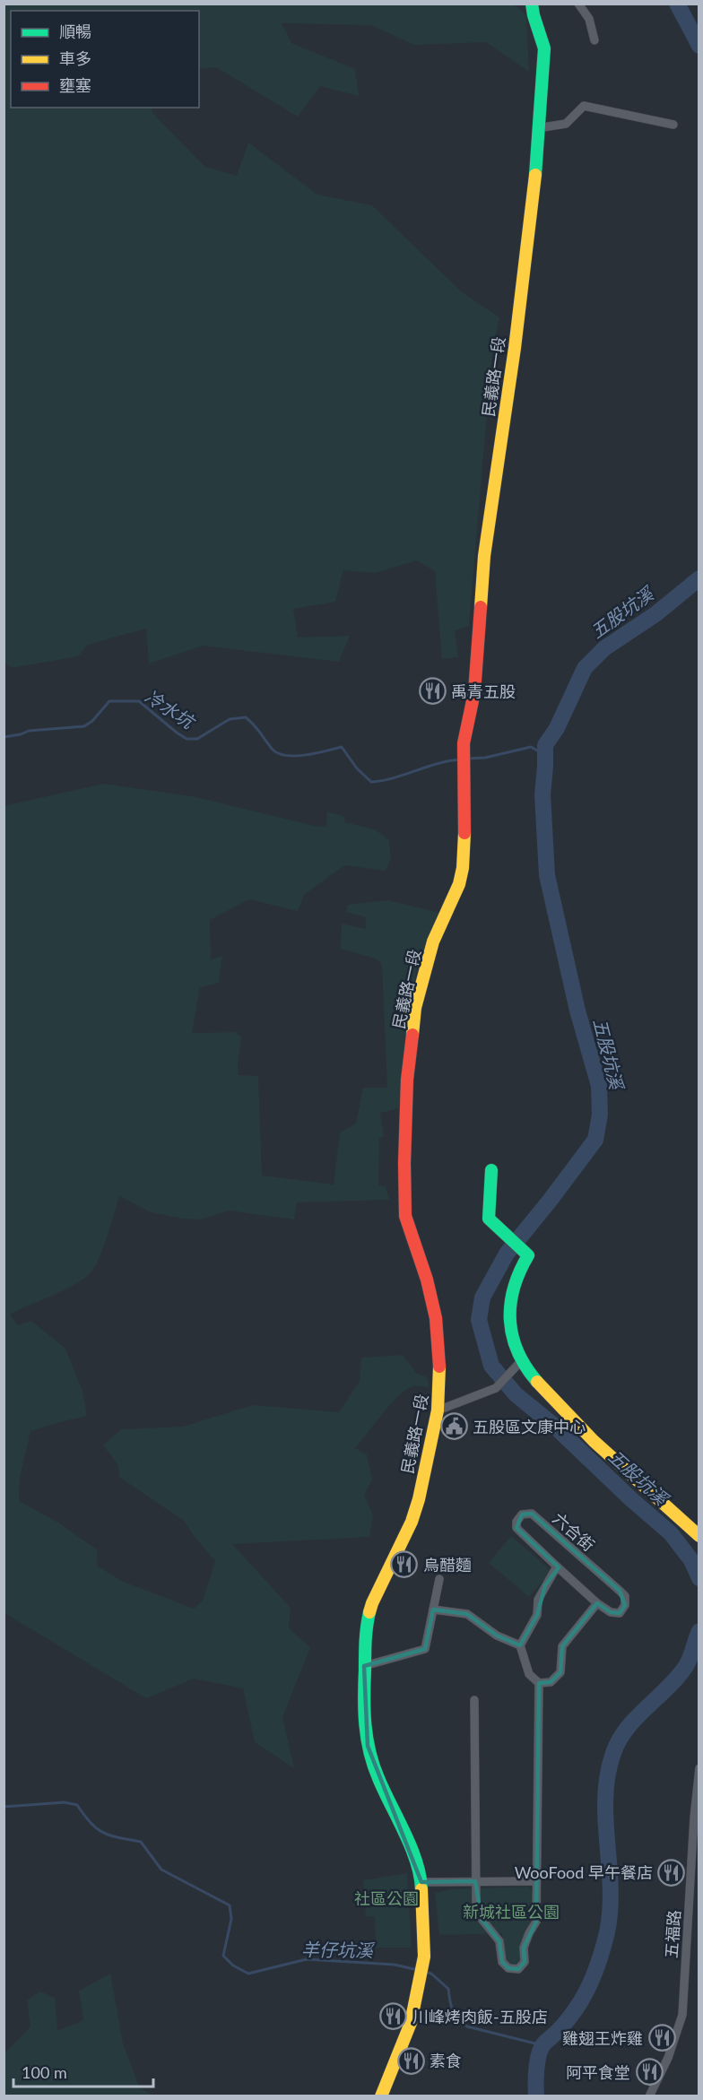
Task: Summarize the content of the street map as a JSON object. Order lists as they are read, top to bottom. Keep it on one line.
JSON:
{"streets":{"main road":["民義路一段"],"street":["六合街","五福路"]},"water":["五股坑溪","冷水坑","羊仔坑溪"],"parks":["社區公園","新城社區公園"],"places":{"restaurant":["禹青五股","烏醋麵","WooFood 早午餐店","川峰烤肉飯-五股店","雞翅王炸雞","素食","阿平食堂"],"public building":["五股區文康中心"]},"legend":["順暢","車多","壅塞"],"scale_bar":"100 m"}
